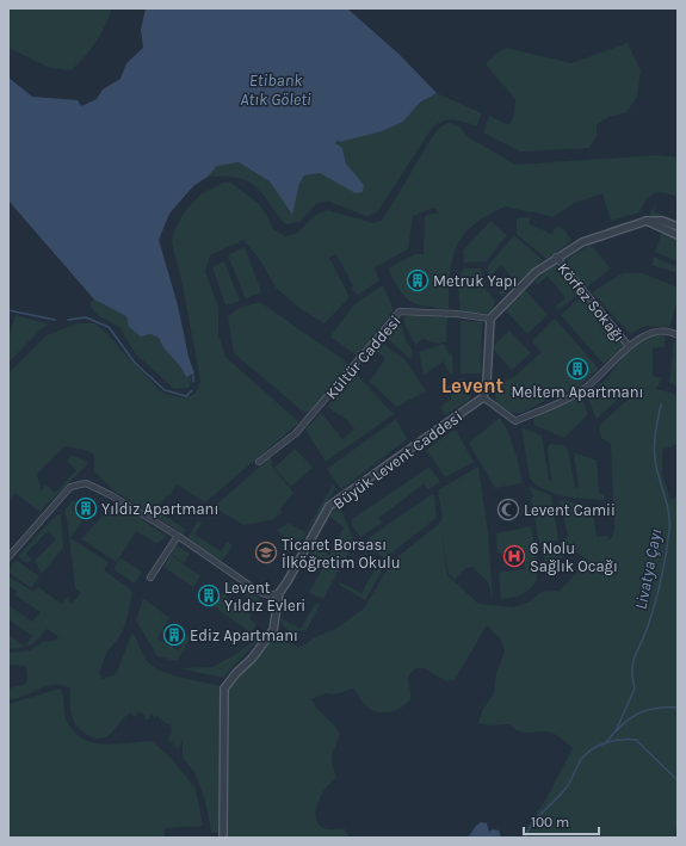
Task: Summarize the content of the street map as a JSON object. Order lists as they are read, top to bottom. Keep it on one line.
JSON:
{"streets":{"street":["Körfez Sokağı","Kültür Caddesi","Büyük Levent Caddesi"]},"districts":["Levent"],"water":["Etibank Atık Göleti","Livatya Çayı"],"places":{"building":["Metruk Yapı","Meltem Apartmanı","Yıldız Apartmanı","Levent Yıldız Evleri","Ediz Apartmanı"],"mosque":["Levent Camii"],"school or university":["Ticaret Borsası İlköğretim Okulu"],"hospital":["6 Nolu Sağlık Ocağı"]},"scale_bar":"100 m"}
